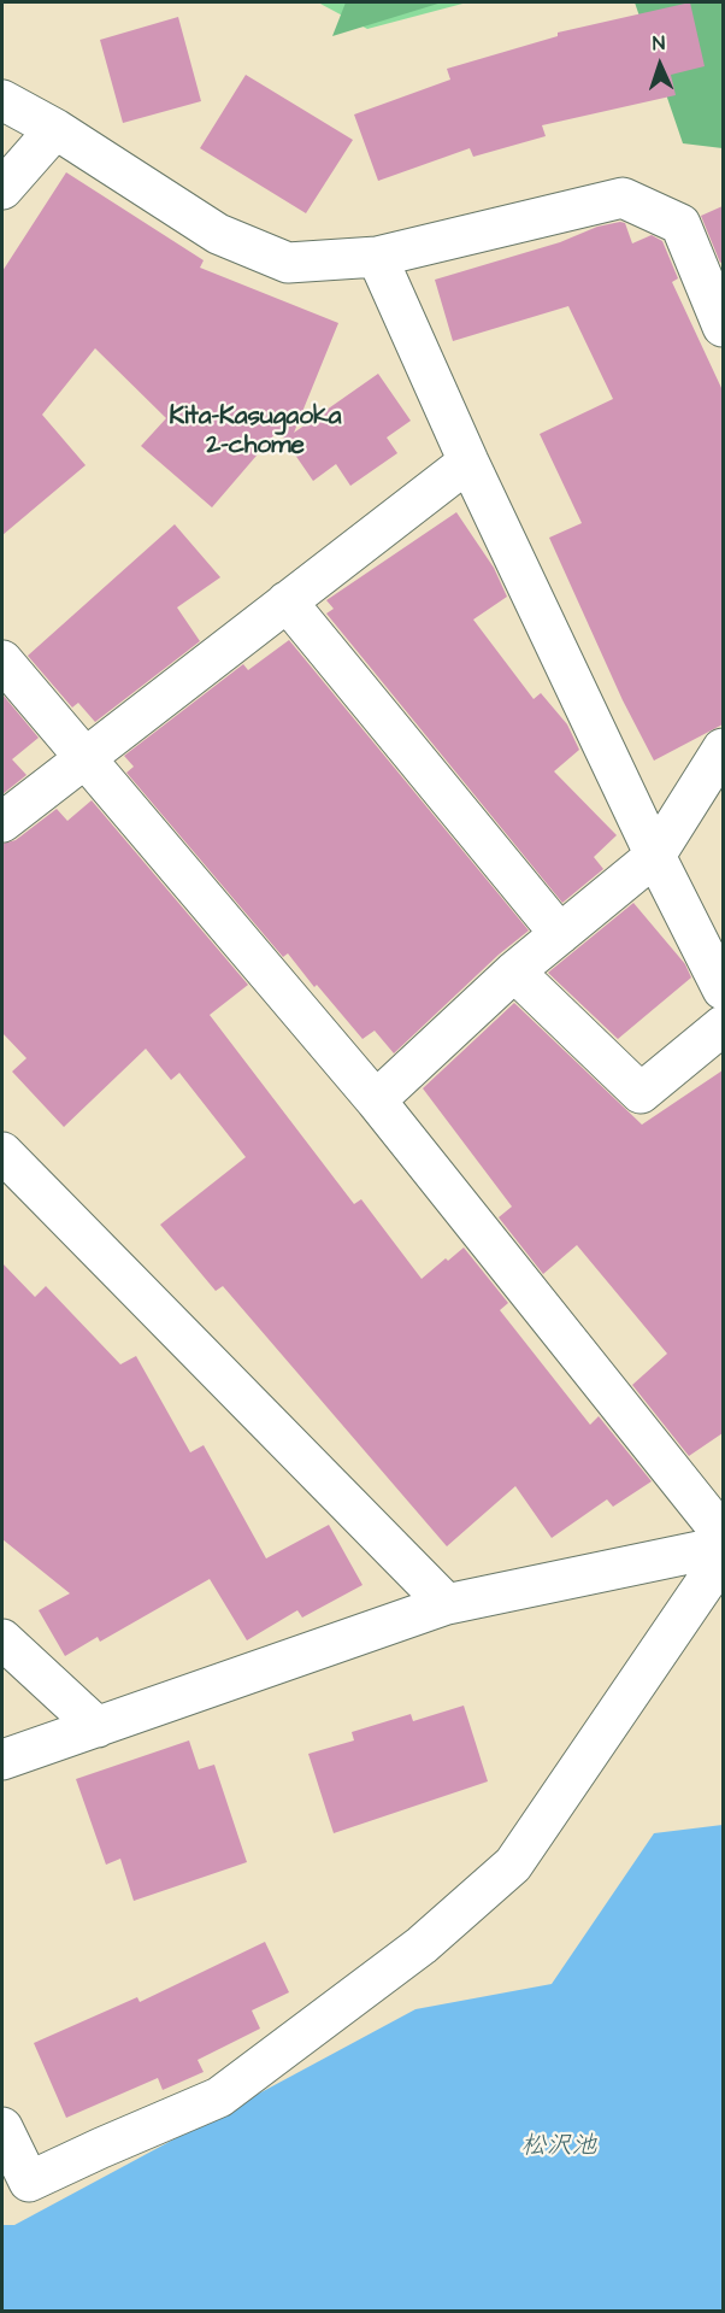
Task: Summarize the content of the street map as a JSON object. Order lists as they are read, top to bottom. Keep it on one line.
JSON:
{"districts":["Kita-Kasugaoka 2-chome"],"water":["松沢池"],"north":"top"}
